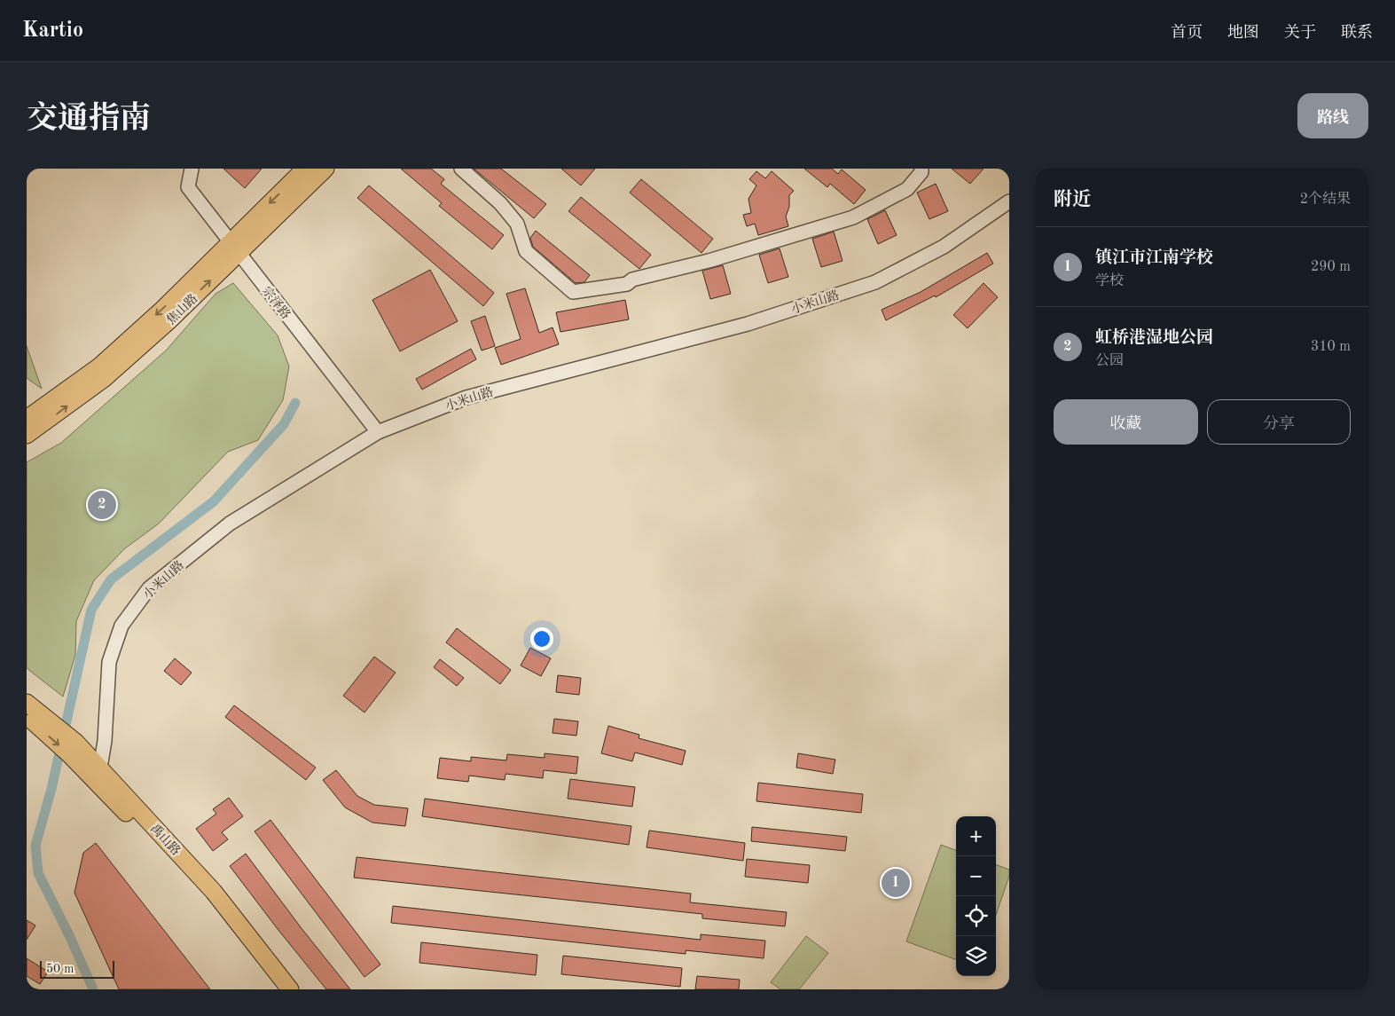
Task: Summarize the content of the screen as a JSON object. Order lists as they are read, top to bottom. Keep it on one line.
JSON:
{"streets":{"main road":["焦山路","禹山路"],"street":["小米山路","宗泽路"]},"crossings":[["小米山路","宗泽路"],["小米山路","禹山路"],["宗泽路","焦山路"]],"scale_bar":"50 m","page":{"header":"Kartio","nav":["首页","地图","关于","联系"],"title":"交通指南","buttons":["路线",["收藏","分享"]],"heading":["附近","2个结果"],"list":[{"mark":"1","name":"镇江市江南学校","note":"学校","value":"290 m"},{"mark":"2","name":"虹桥港湿地公园","note":"公园","value":"310 m"}],"pins":["2","1"],"map_buttons":["+","−"],"scale":"50 m"}}
